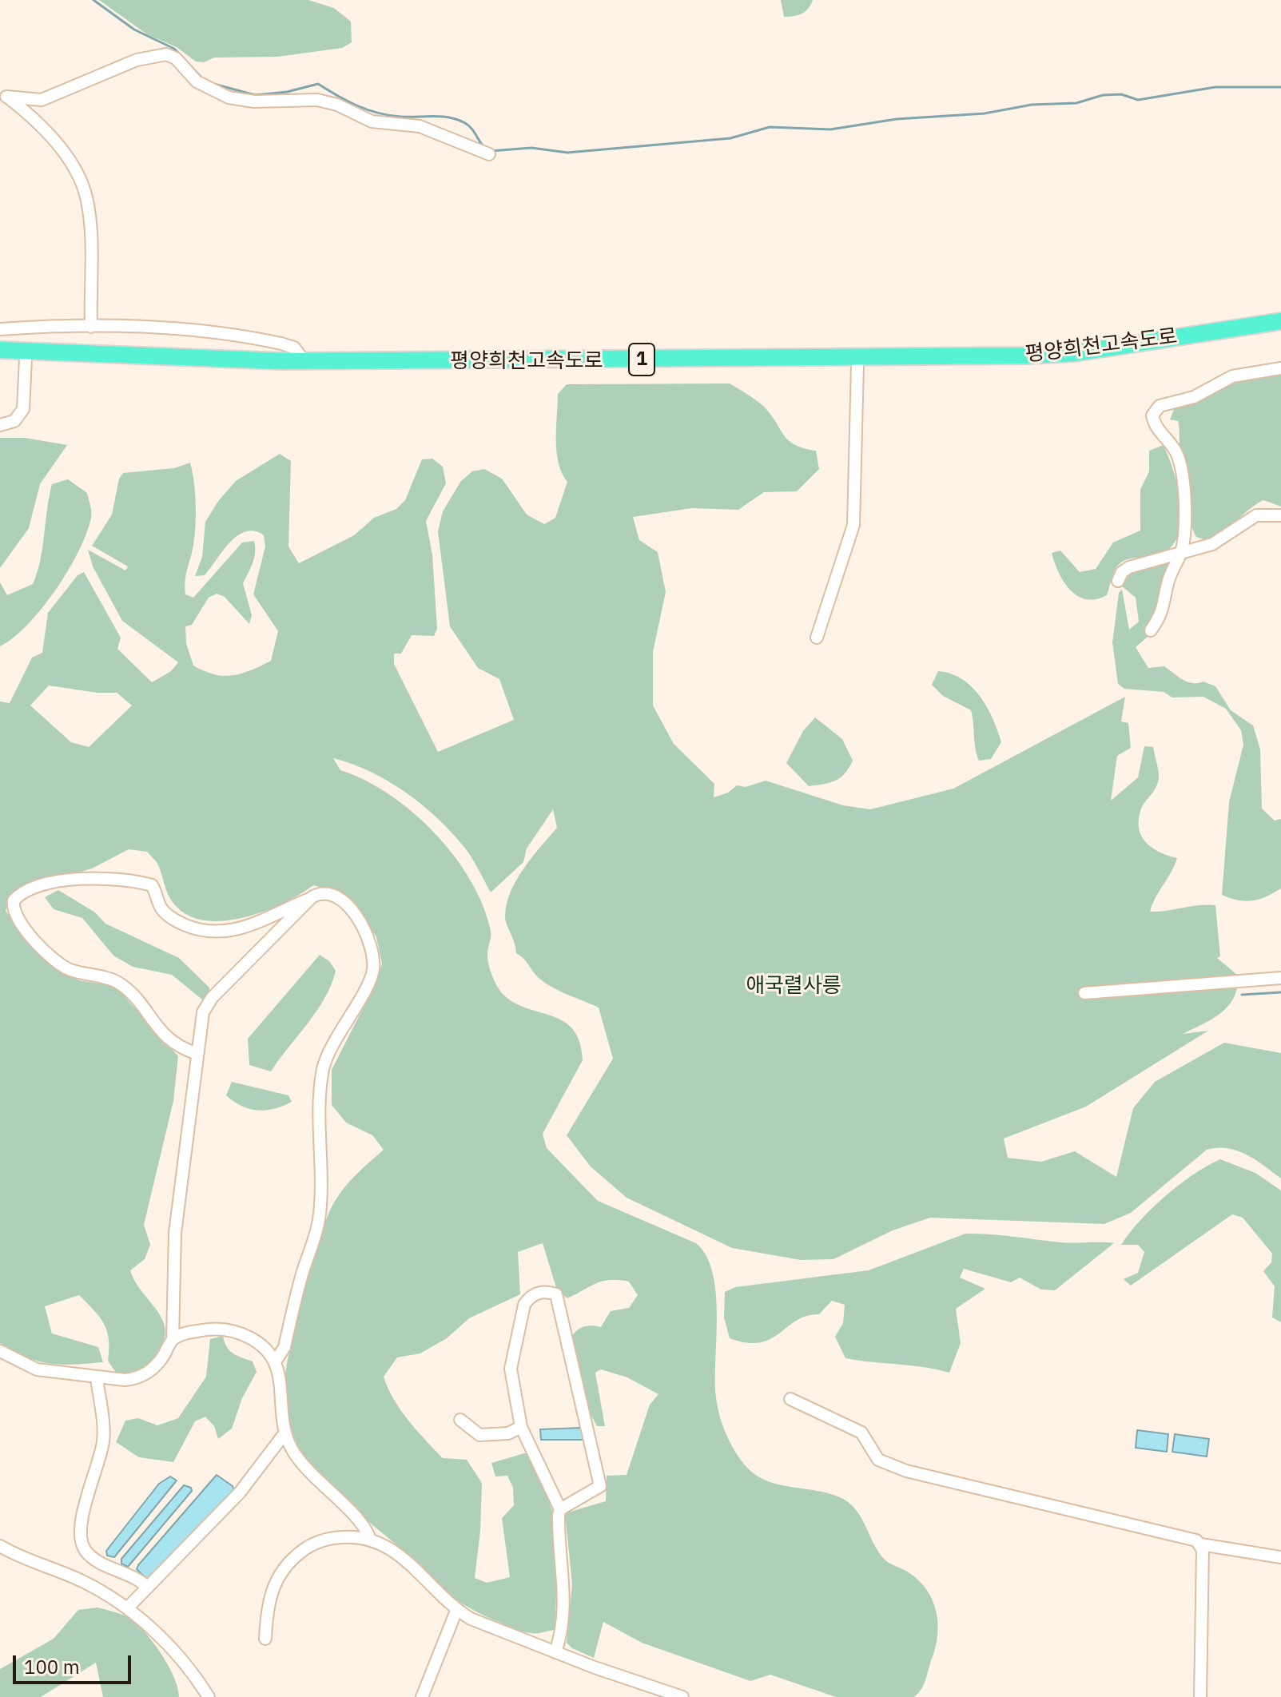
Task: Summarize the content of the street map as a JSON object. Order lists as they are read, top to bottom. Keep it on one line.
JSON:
{"streets":{"highway":["평양희천고속도로","1"]},"parks":["애국렬사릉"],"scale_bar":"100 m"}
